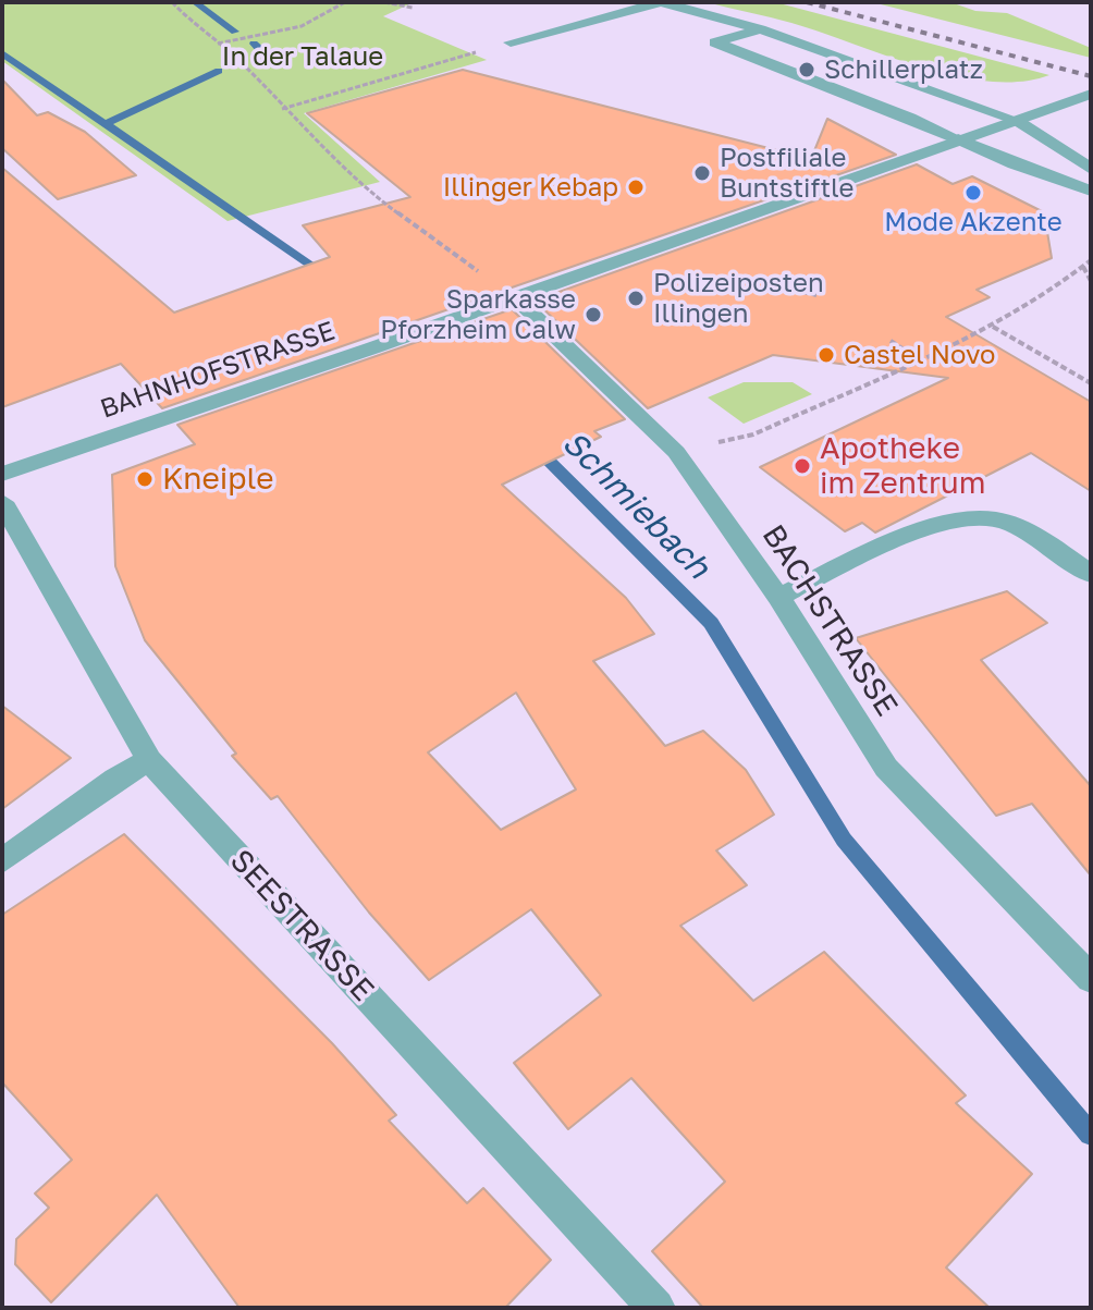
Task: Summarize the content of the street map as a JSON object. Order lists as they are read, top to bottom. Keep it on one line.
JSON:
{"streets":{"street":["BAHNHOFSTRASSE","BACHSTRASSE","SEESTRASSE"]},"crossings":[["BAHNHOFSTRASSE","BACHSTRASSE"]],"water":["Schmiebach"],"parks":["In der Talaue"],"places":["Schillerplatz","Postfiliale Buntstiftle","Illinger Kebap","Mode Akzente","Polizeiposten Illingen","Sparkasse Pforzheim Calw","Castel Novo","Apotheke im Zentrum","Kneiple"]}
